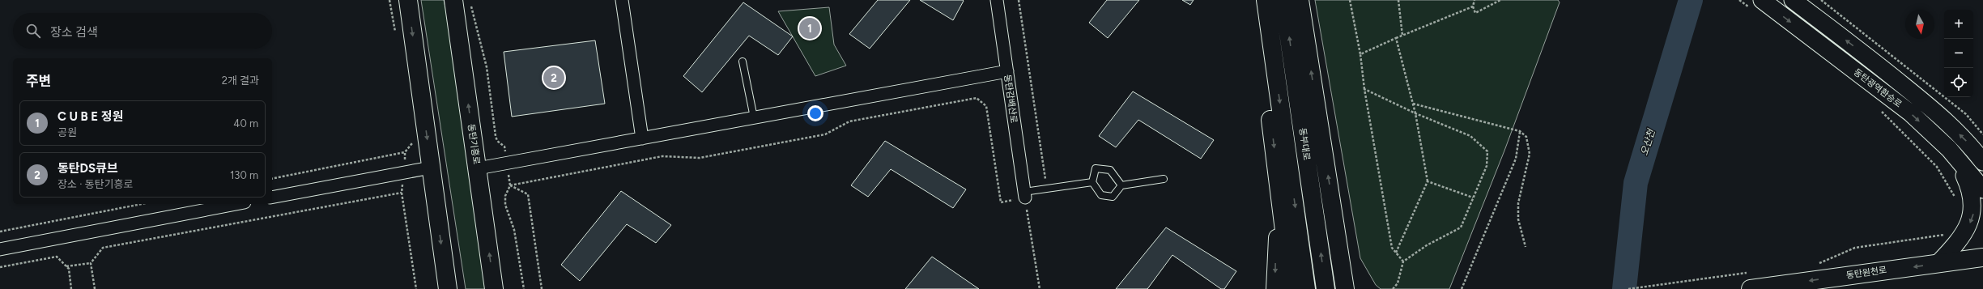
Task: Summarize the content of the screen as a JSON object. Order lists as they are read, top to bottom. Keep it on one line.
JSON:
{"streets":{"main road":["동탄기흥로","동부대로","동탄원천로"],"street":["동탄광역환승로","동탄감배산로"]},"one_way":["동탄원천로"],"water":["오산천"],"north":"bottom","page":{"map_buttons":["+","−"],"search":"장소 검색","pins":["1","2"],"heading":["주변","2개 결과"],"list":[{"mark":"1","name":"C U B E 정원","note":"공원","value":"40 m"},{"mark":"2","name":"동탄DS큐브","note":"장소 · 동탄기흥로","value":"130 m"}]}}
